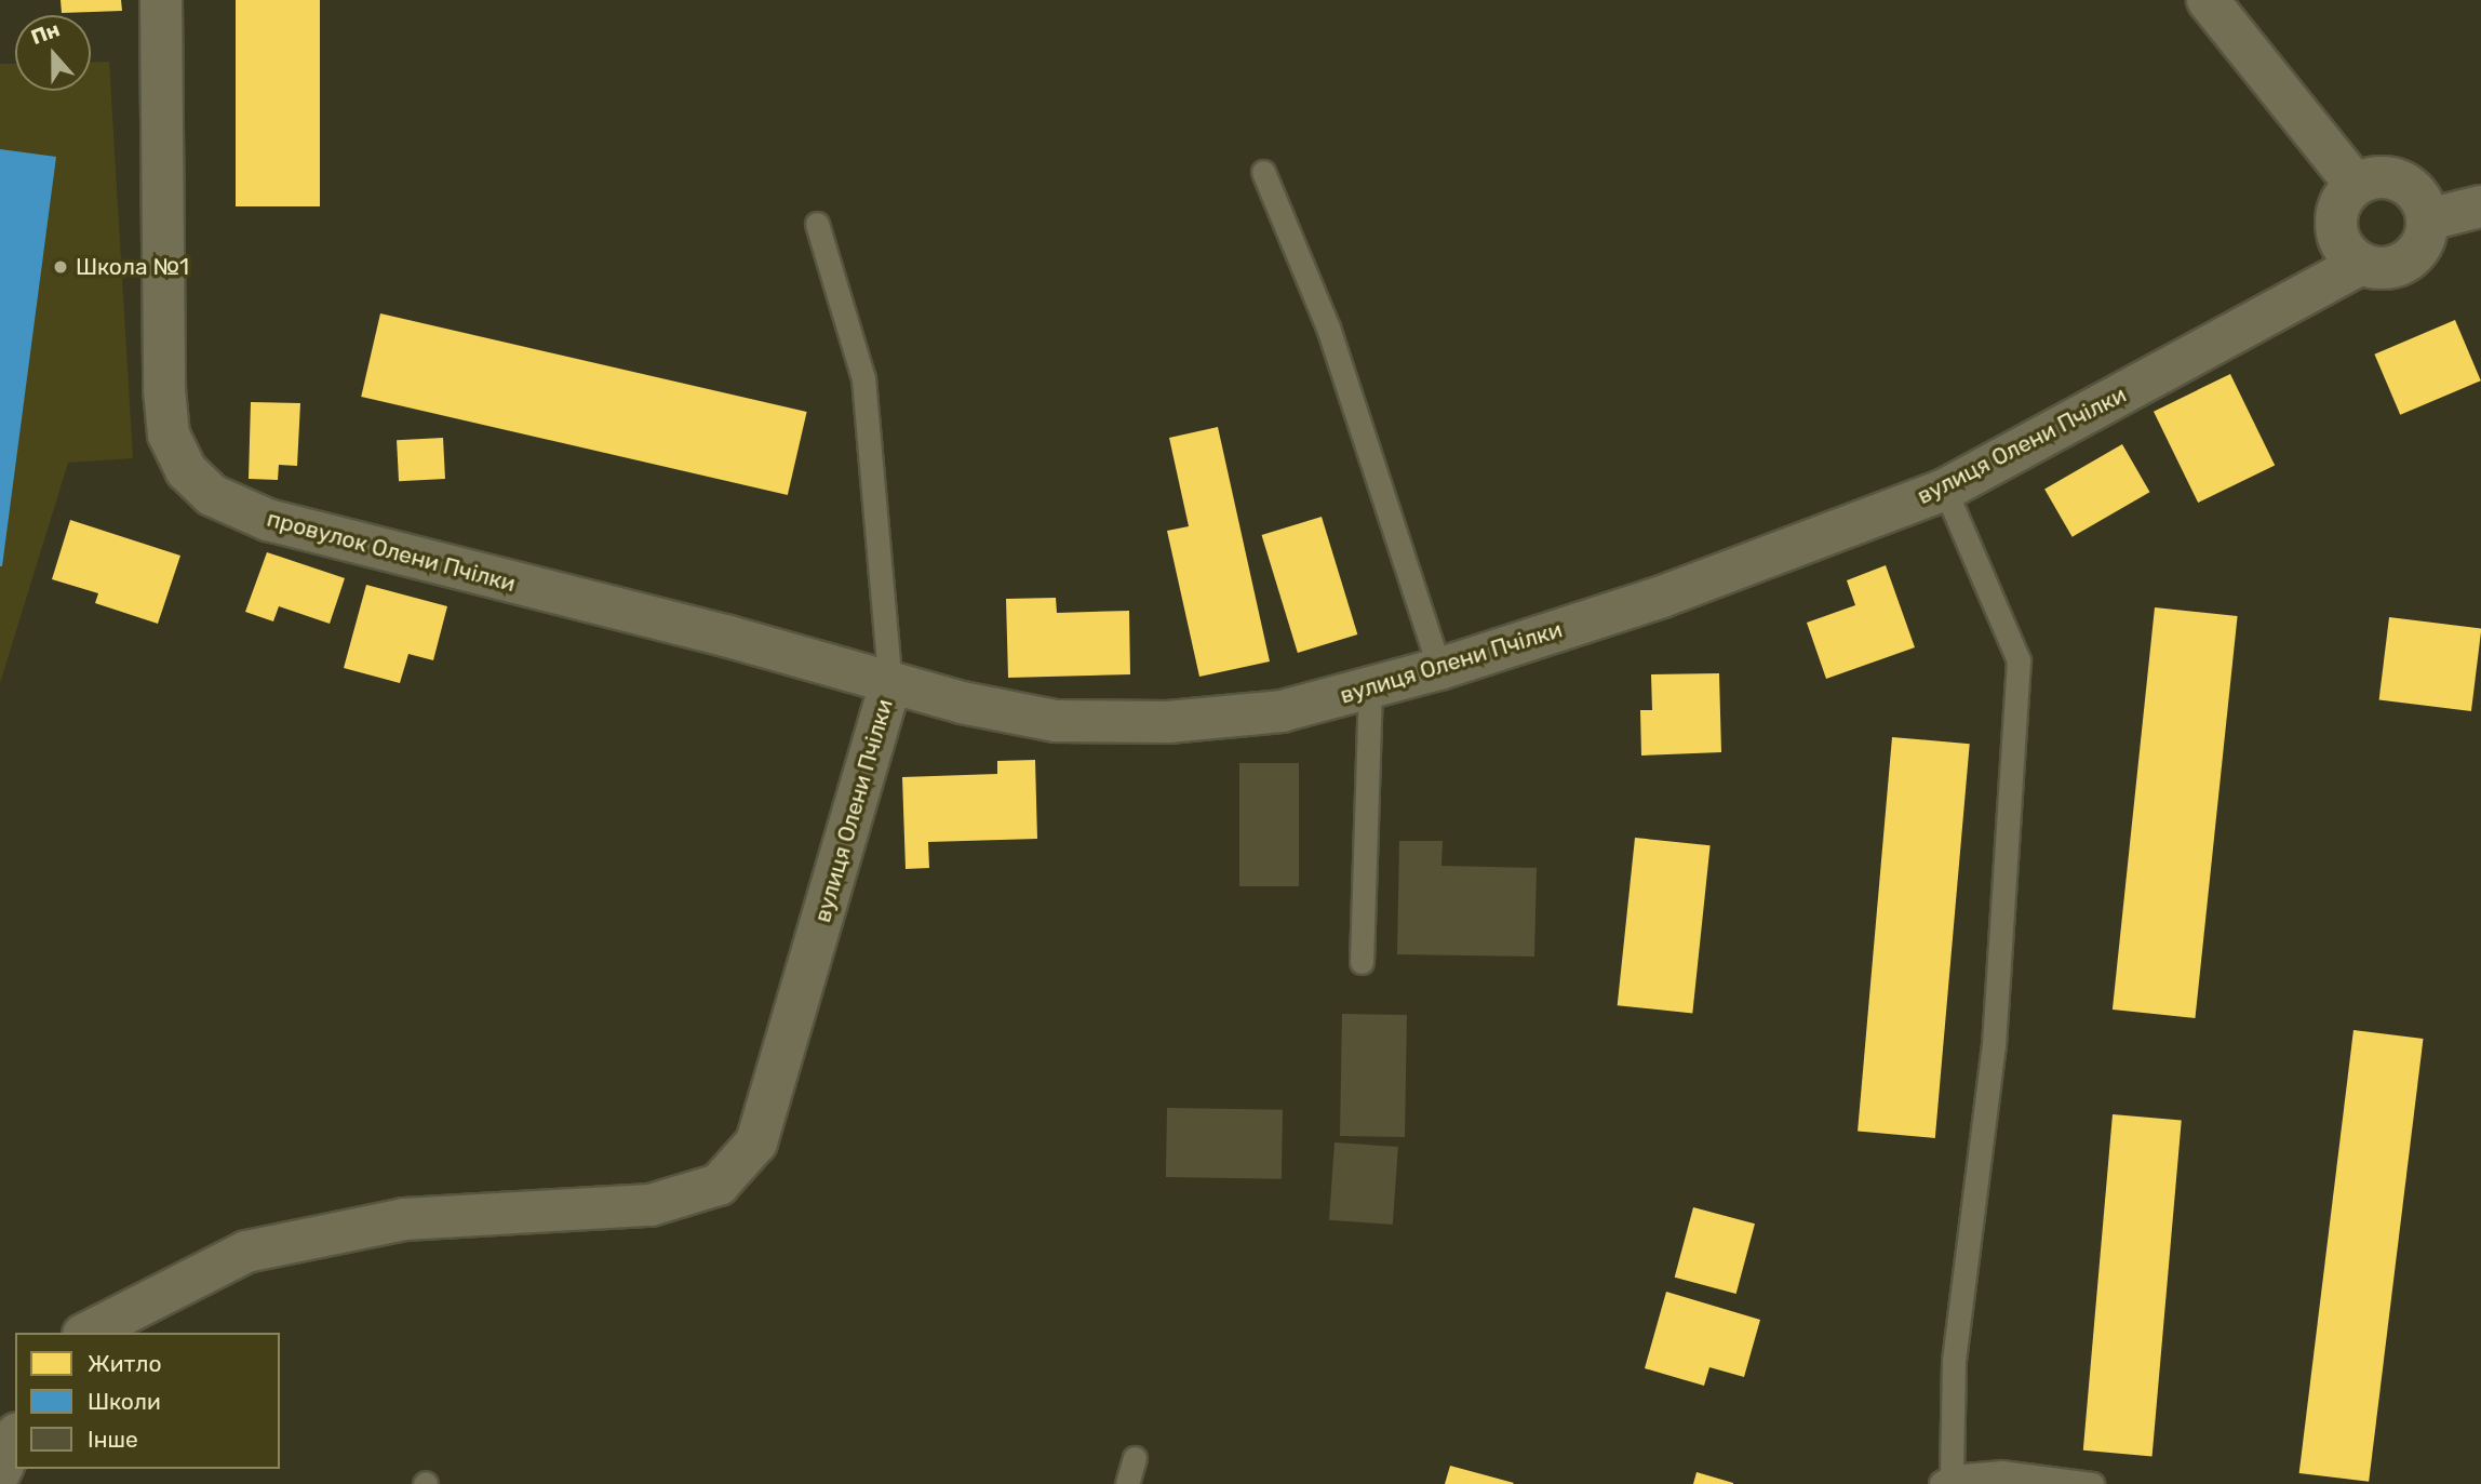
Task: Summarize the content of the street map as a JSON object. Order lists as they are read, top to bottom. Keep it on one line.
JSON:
{"streets":{"street":["вулиця Олени Пчілки","провулок Олени Пчілки"]},"crossings":[["вулиця Олени Пчілки","провулок Олени Пчілки"]],"places":["Школа №1"],"legend":["Житло","Школи","Інше"],"north":"top"}
